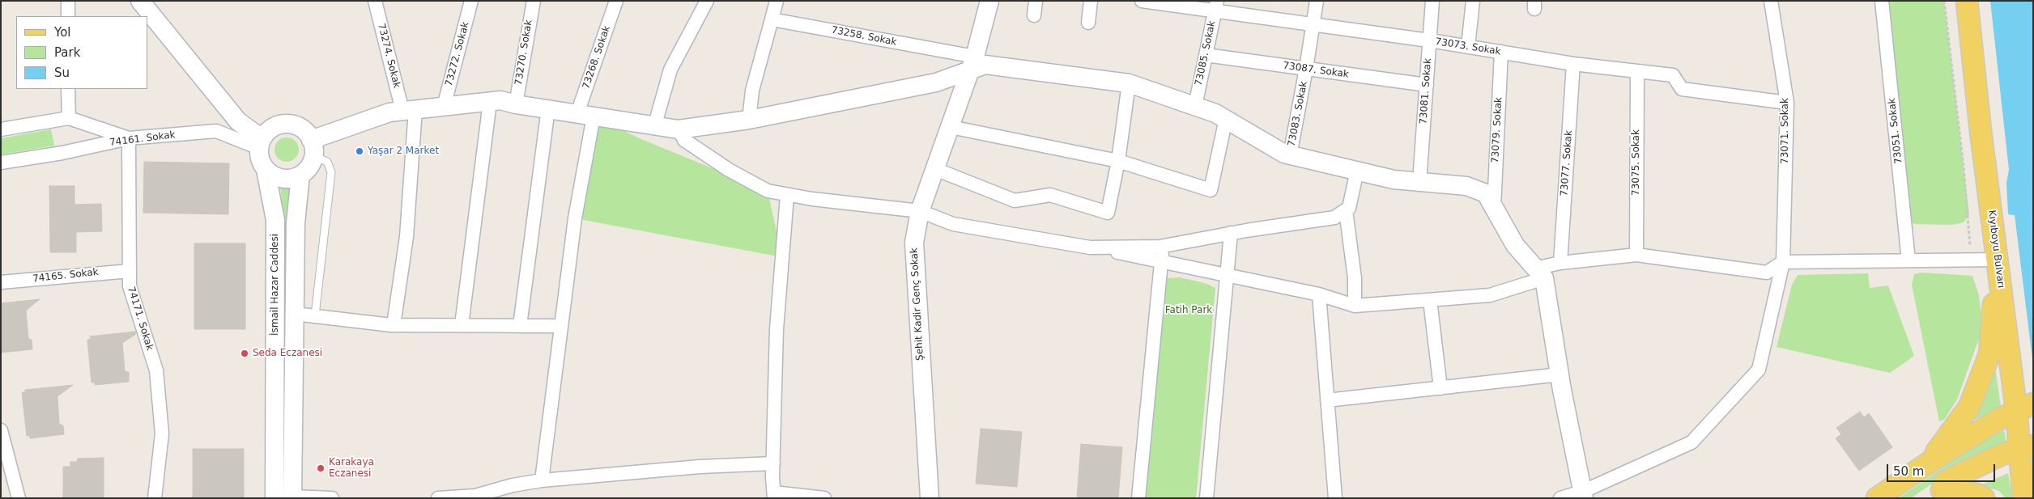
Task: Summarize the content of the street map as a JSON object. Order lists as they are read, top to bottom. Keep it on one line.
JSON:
{"streets":{"main road":["Kıyıboyu Bulvarı"],"street":["73258. Sokak","73073. Sokak","73270. Sokak","73085. Sokak","73272. Sokak","73274. Sokak","73268. Sokak","73087. Sokak","73081. Sokak","73083. Sokak","73079. Sokak","73071. Sokak","73051. Sokak","74161. Sokak","73075. Sokak","73077. Sokak","74165. Sokak","İsmail Hazar Caddesi","Şehit Kadir Genç Sokak","74171. Sokak"]},"crossings":[["73258. Sokak","Şehit Kadir Genç Sokak"],["73073. Sokak","73085. Sokak"],["73073. Sokak","73081. Sokak"],["73073. Sokak","73083. Sokak"],["73073. Sokak","73079. Sokak"],["73073. Sokak","73071. Sokak"],["73073. Sokak","73075. Sokak"],["73073. Sokak","73077. Sokak"],["73085. Sokak","73087. Sokak"],["73087. Sokak","73081. Sokak"],["73087. Sokak","73083. Sokak"],["74161. Sokak","İsmail Hazar Caddesi"],["74161. Sokak","74171. Sokak"],["74165. Sokak","74171. Sokak"]],"parks":["Fatih Park"],"places":["Yaşar 2 Market","Seda Eczanesi","Karakaya Eczanesi"],"legend":["Yol","Park","Su"],"scale_bar":"50 m"}
